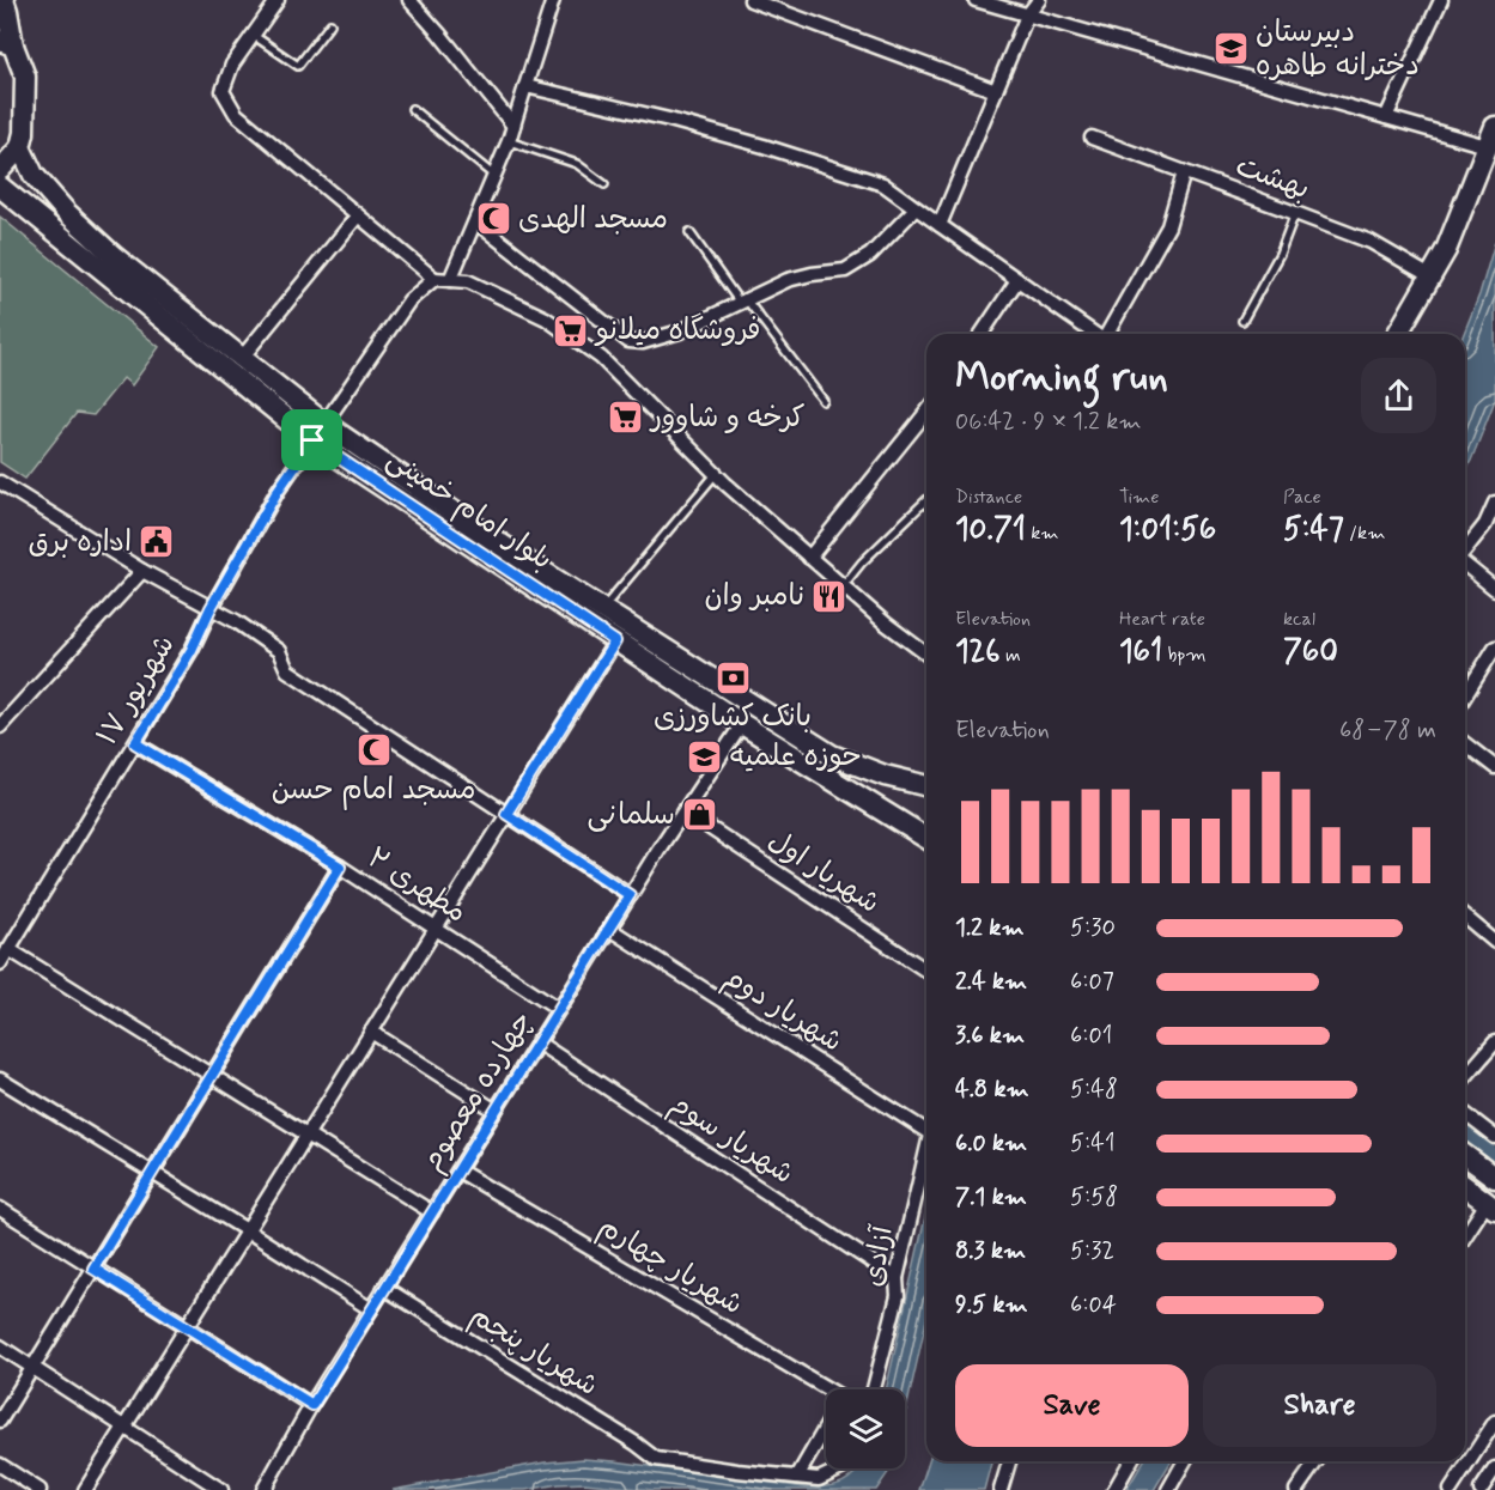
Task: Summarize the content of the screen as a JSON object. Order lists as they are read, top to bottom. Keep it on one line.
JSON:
{"streets":{"main road":["بلوار امام خمینی"],"street":["بهشت","۱۷ شهریور","شهریار اول","مطهری ۲","شهریار دوم","چهارده معصوم","شهریار سوم","آزادی","شهریار چهارم","شهریار پنجم"]},"crossings":[["بلوار امام خمینی","۱۷ شهریور"],["بلوار امام خمینی","چهارده معصوم"],["۱۷ شهریور","مطهری ۲"],["شهریار اول","چهارده معصوم"],["مطهری ۲","چهارده معصوم"],["شهریار دوم","چهارده معصوم"],["چهارده معصوم","شهریار سوم"],["چهارده معصوم","شهریار چهارم"],["چهارده معصوم","شهریار پنجم"],["شهریار سوم","آزادی"]],"places":{"school or university":["دبیرستان دخترانه طاهره","حوزه علمیه"],"mosque":["مسجد الهدی","مسجد امام حسن"],"supermarket":["فروشگاه میلانو","کرخه و شاوور"],"public building":["اداره برق"],"restaurant":["نامبر وان"],"bank":["بانک کشاورزی"],"shop":["سلمانی"]},"page":{"heading":["Morning run","06:42 · 9 × 1.2 km"],"stats":[["Distance","10.71 km"],["Time","1:01:56"],["Pace","5:47 /km"],["Elevation","126 m"],["Heart rate","161 bpm"],["kcal","760"]],"chart":["Elevation","68–78 m"],"list":[{"name":"1.2 km","note":"5:30"},{"name":"2.4 km","note":"6:07"},{"name":"3.6 km","note":"6:01"},{"name":"4.8 km","note":"5:48"},{"name":"6.0 km","note":"5:41"},{"name":"7.1 km","note":"5:58"},{"name":"8.3 km","note":"5:32"},{"name":"9.5 km","note":"6:04"}],"buttons":["Save","Share"]}}
